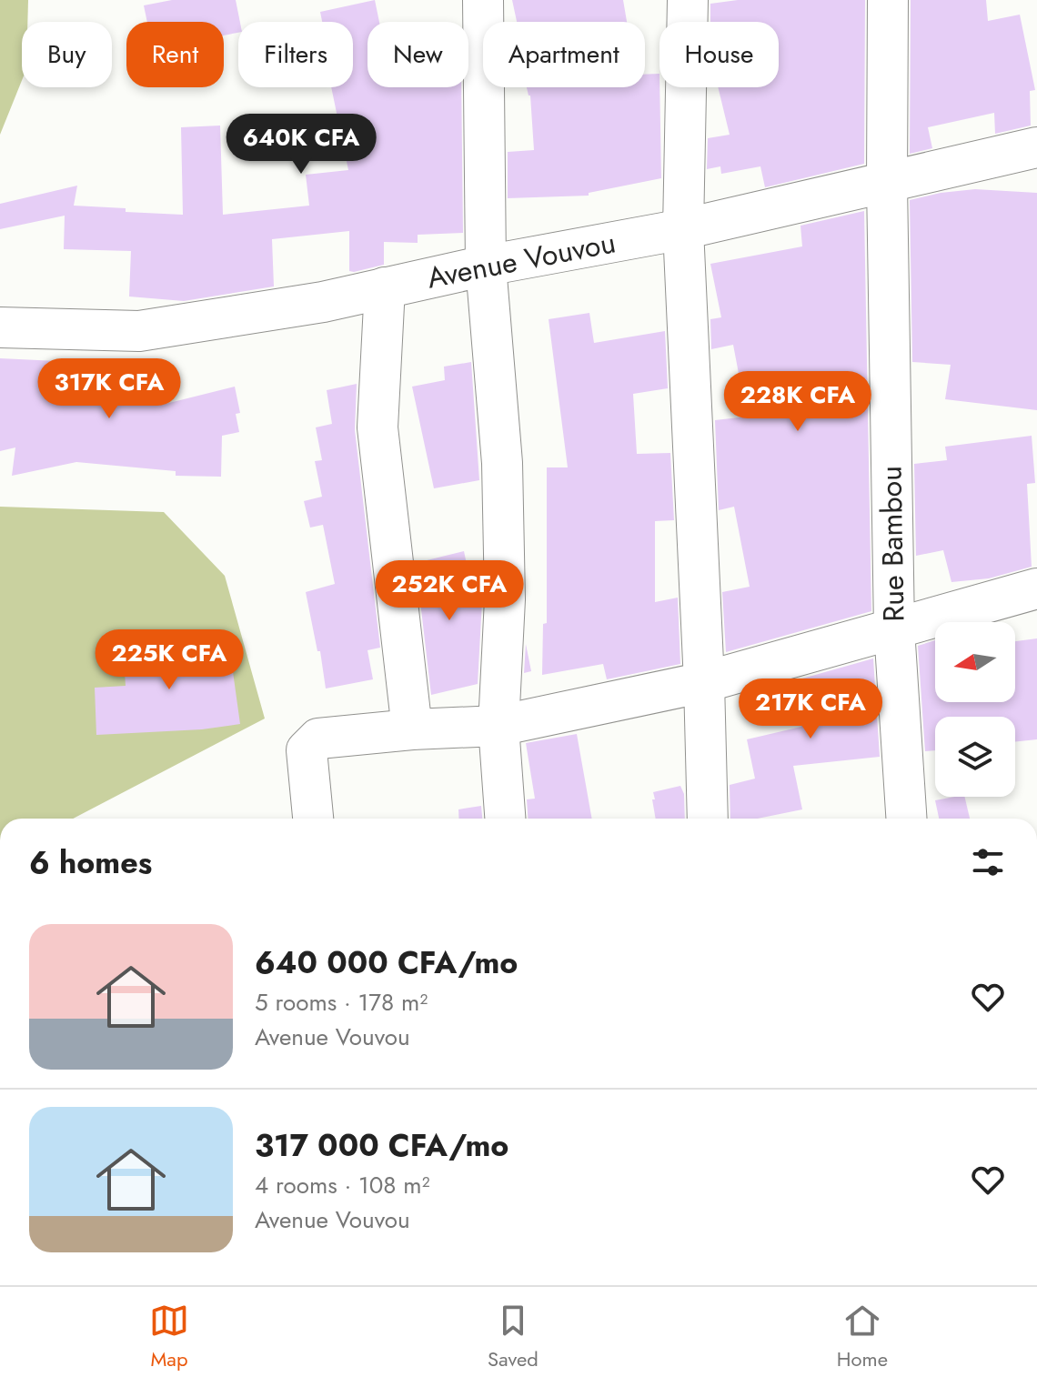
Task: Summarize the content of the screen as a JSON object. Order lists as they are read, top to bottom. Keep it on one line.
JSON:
{"streets":{"street":["Avenue Vouvou","Rue Bambou"]},"crossings":[["Avenue Vouvou","Rue Bambou"]],"north":"left","page":{"chip":["Buy","Rent","Filters","New","Apartment","House"],"price":["640K CFA","317K CFA","228K CFA","252K CFA","225K CFA","217K CFA"],"heading":"6 homes","list":[{"name":"640 000 CFA/mo","note":"5 rooms · 178 m² · Avenue Vouvou"},{"name":"317 000 CFA/mo","note":"4 rooms · 108 m² · Avenue Vouvou"}],"tabs":["Map","Saved","Home"]}}
